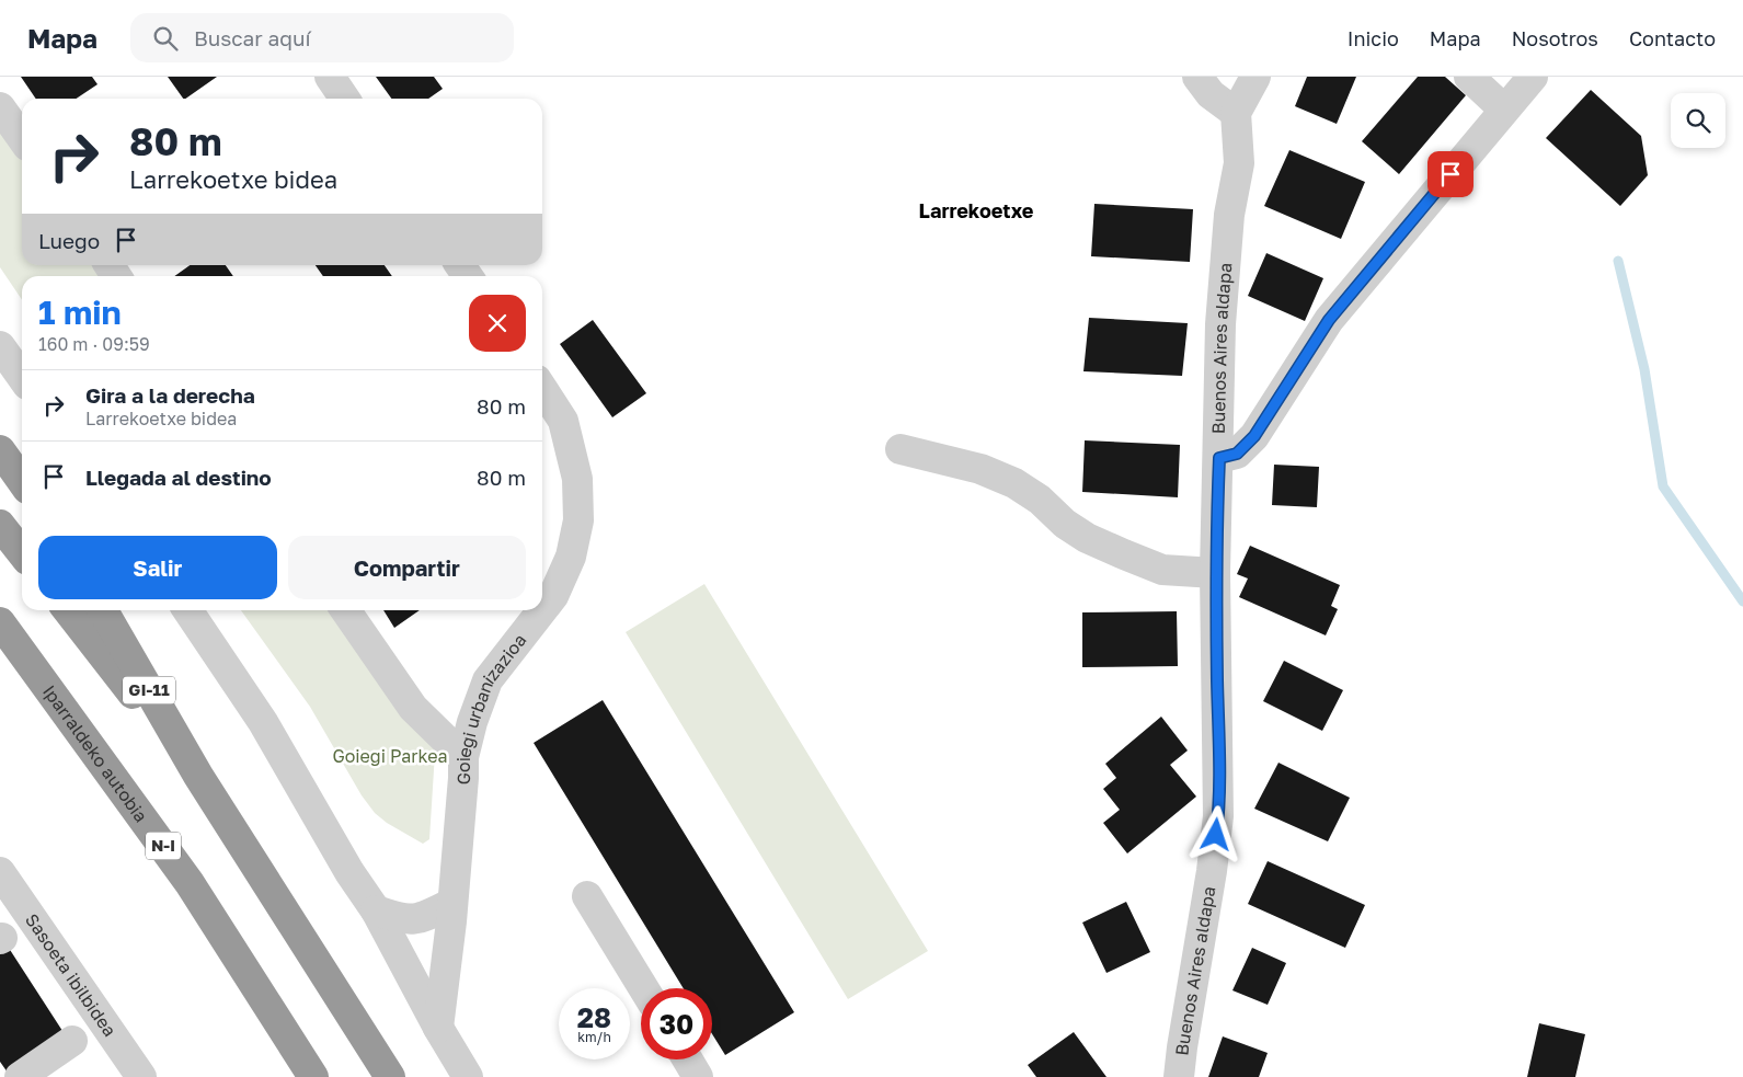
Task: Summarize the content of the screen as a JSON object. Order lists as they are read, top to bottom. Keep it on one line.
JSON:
{"streets":{"highway":["GI-11","Iparraldeko autobia","N-I"],"street":["Buenos Aires aldapa","Goiegi urbanizazioa","Sasoeta ibilbidea"]},"districts":["Larrekoetxe"],"parks":["Goiegi Parkea"],"page":{"header":"Mapa","search":"Buscar aquí","nav":["Inicio","Mapa","Nosotros","Contacto"],"turn":["80 m","Larrekoetxe bidea"],"then":"Luego","heading":["1 min","160 m · 09:59"],"list":[{"name":"Gira a la derecha","note":"Larrekoetxe bidea","value":"80 m"},{"name":"Llegada al destino","value":"80 m"}],"buttons":["Salir","Compartir"],"speed":"28 km/h","limit":"30"}}
